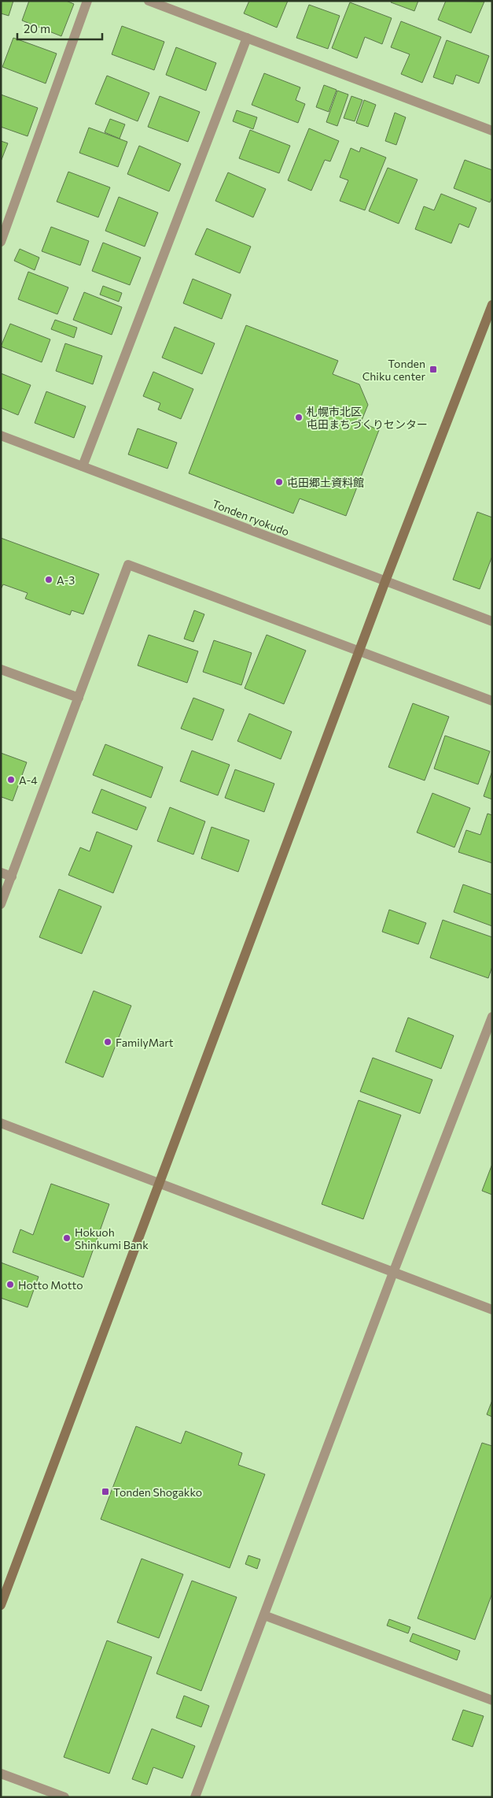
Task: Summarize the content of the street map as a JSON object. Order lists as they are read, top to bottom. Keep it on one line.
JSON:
{"streets":{"street":["Tonden ryokudo"]},"places":{"transit":["Tonden Chiku center","Tonden Shogakko"],"other":["札幌市北区 屯田まちづくりセンター","屯田郷土資料館","A-3","A-4","FamilyMart","Hokuoh Shinkumi Bank","Hotto Motto"]},"scale_bar":"20 m"}
